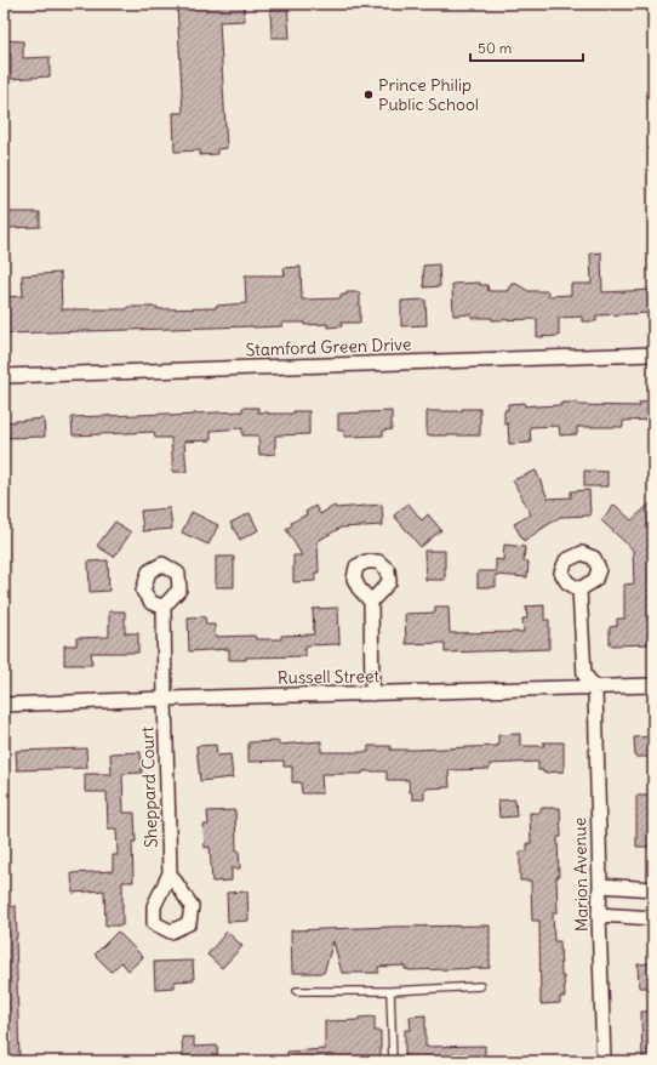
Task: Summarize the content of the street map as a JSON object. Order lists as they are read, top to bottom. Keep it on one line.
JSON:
{"streets":{"street":["Stamford Green Drive","Russell Street","Sheppard Court","Marion Avenue"]},"crossings":[["Russell Street","Sheppard Court"],["Russell Street","Marion Avenue"]],"places":["Prince Philip Public School"],"scale_bar":"50 m"}
